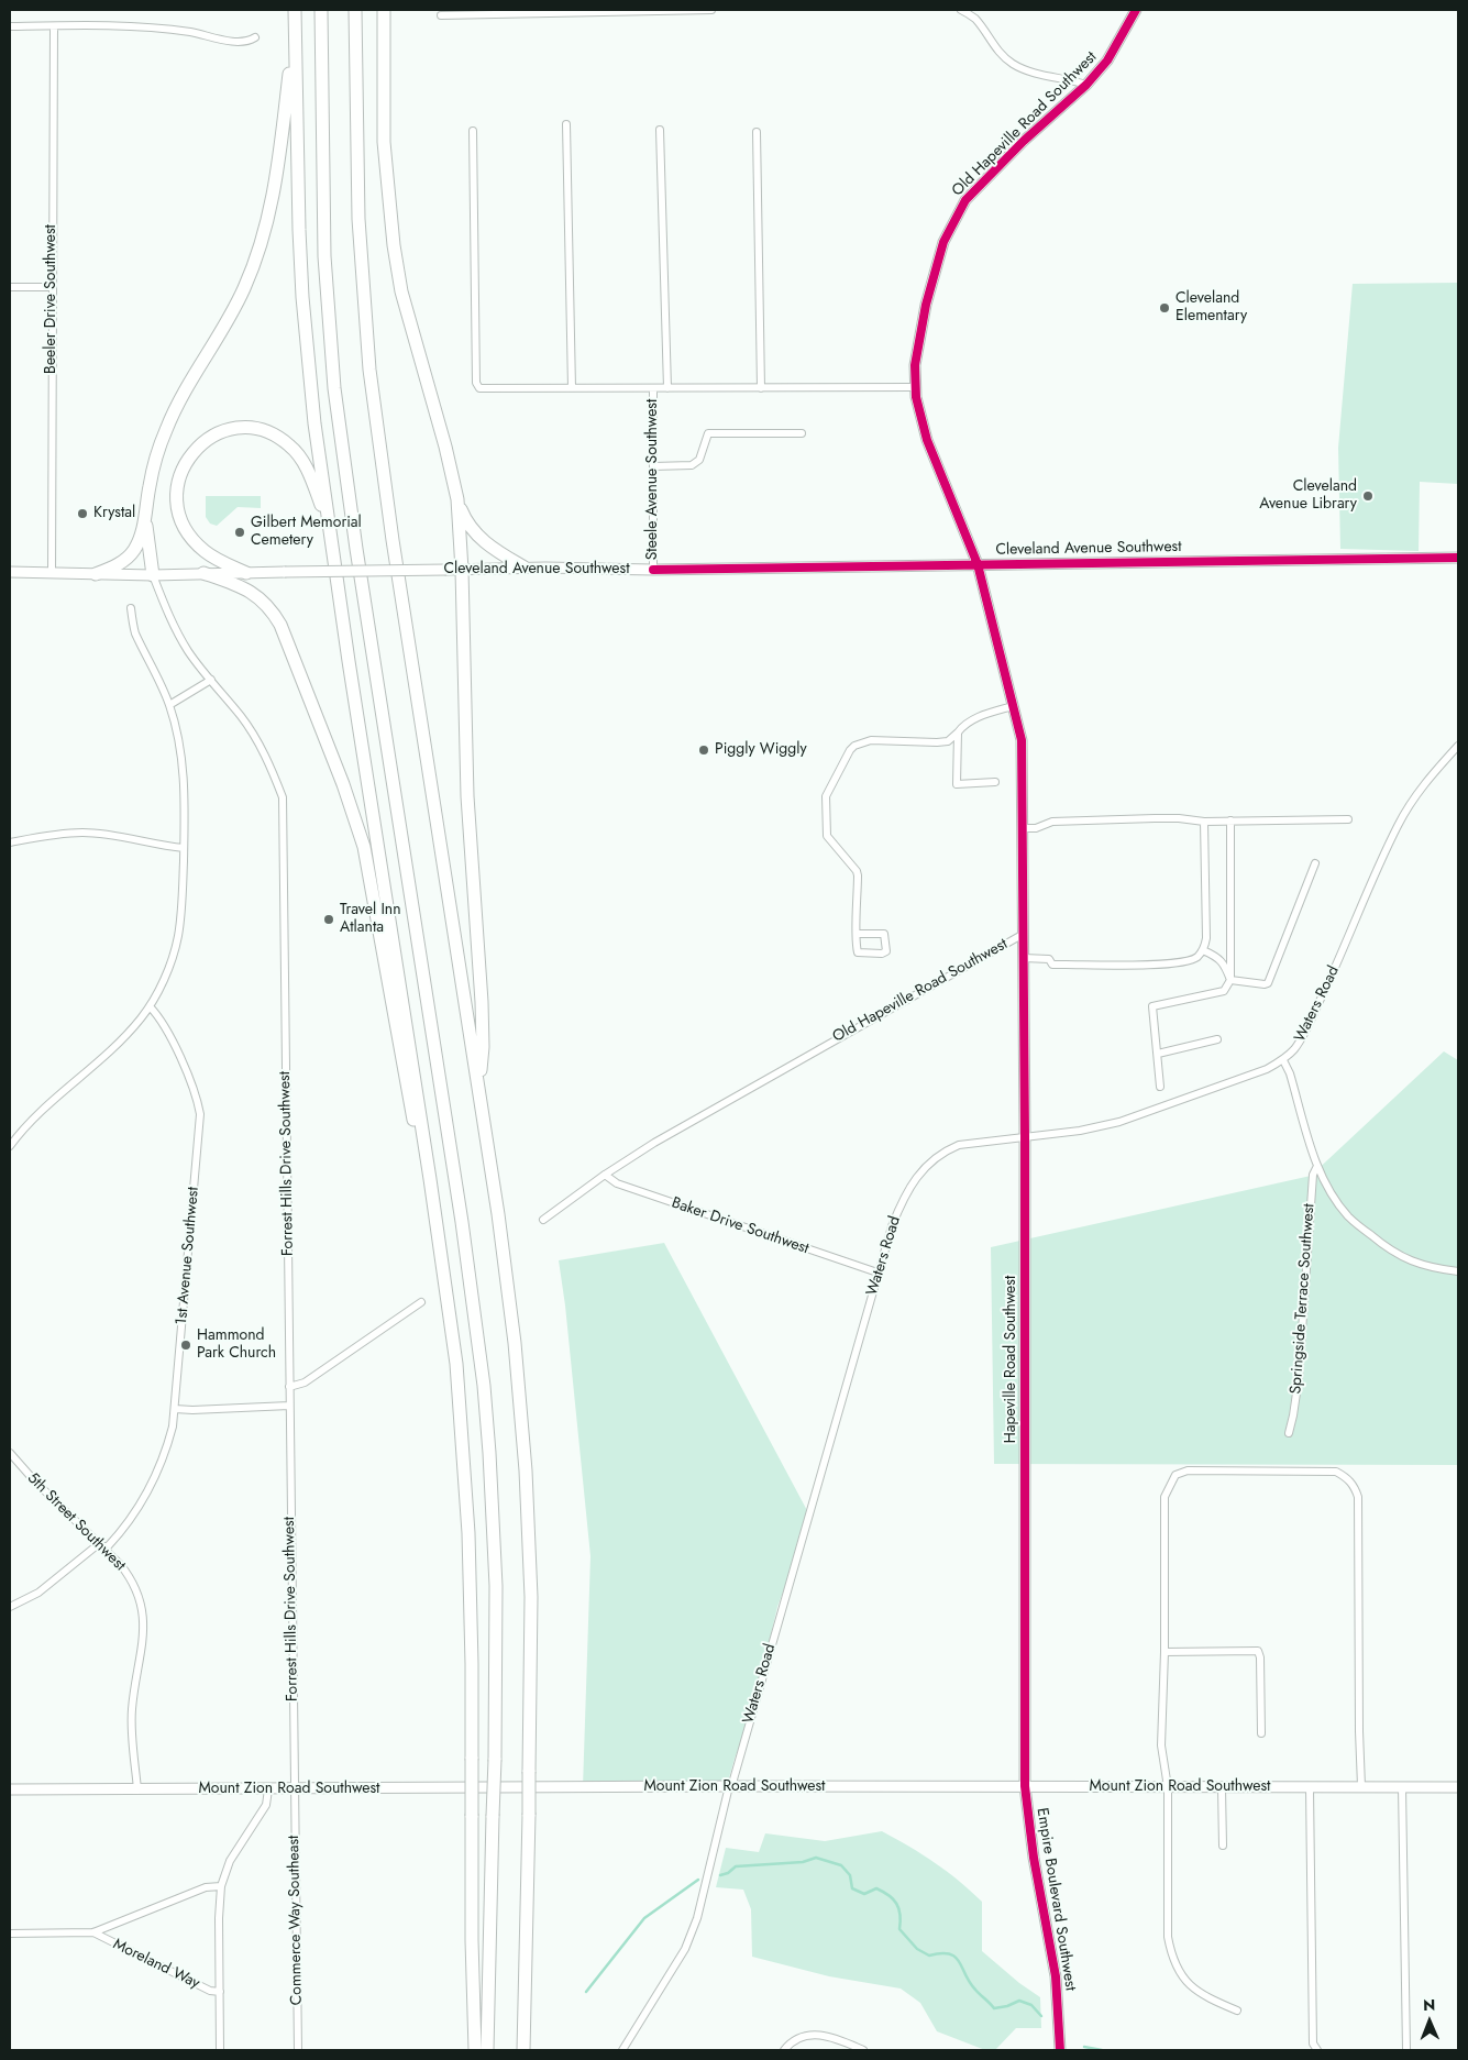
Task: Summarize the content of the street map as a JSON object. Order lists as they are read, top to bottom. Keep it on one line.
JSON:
{"streets":{"street":["Old Hapeville Road Southwest","Beeler Drive Southwest","Steele Avenue Southwest","Cleveland Avenue Southwest","Waters Road","Forrest Hills Drive Southwest","Baker Drive Southwest","1st Avenue Southwest","Springside Terrace Southwest","Hapeville Road Southwest","5th Street Southwest","Mount Zion Road Southwest","Empire Boulevard Southwest","Commerce Way Southeast","Moreland Way"]},"crossings":[["Old Hapeville Road Southwest","Cleveland Avenue Southwest"],["Old Hapeville Road Southwest","Baker Drive Southwest"],["Old Hapeville Road Southwest","Hapeville Road Southwest"],["Beeler Drive Southwest","Cleveland Avenue Southwest"],["Steele Avenue Southwest","Cleveland Avenue Southwest"],["Cleveland Avenue Southwest","Forrest Hills Drive Southwest"],["Waters Road","Baker Drive Southwest"],["Waters Road","Hapeville Road Southwest"],["Waters Road","Mount Zion Road Southwest"],["Forrest Hills Drive Southwest","Mount Zion Road Southwest"],["Forrest Hills Drive Southwest","Commerce Way Southeast"],["1st Avenue Southwest","5th Street Southwest"],["Hapeville Road Southwest","Mount Zion Road Southwest"],["Hapeville Road Southwest","Empire Boulevard Southwest"],["5th Street Southwest","Mount Zion Road Southwest"],["Mount Zion Road Southwest","Empire Boulevard Southwest"],["Mount Zion Road Southwest","Commerce Way Southeast"]],"places":["Cleveland Elementary","Cleveland Avenue Library","Krystal","Gilbert Memorial Cemetery","Piggly Wiggly","Travel Inn Atlanta","Hammond Park Church"],"north":"top"}
